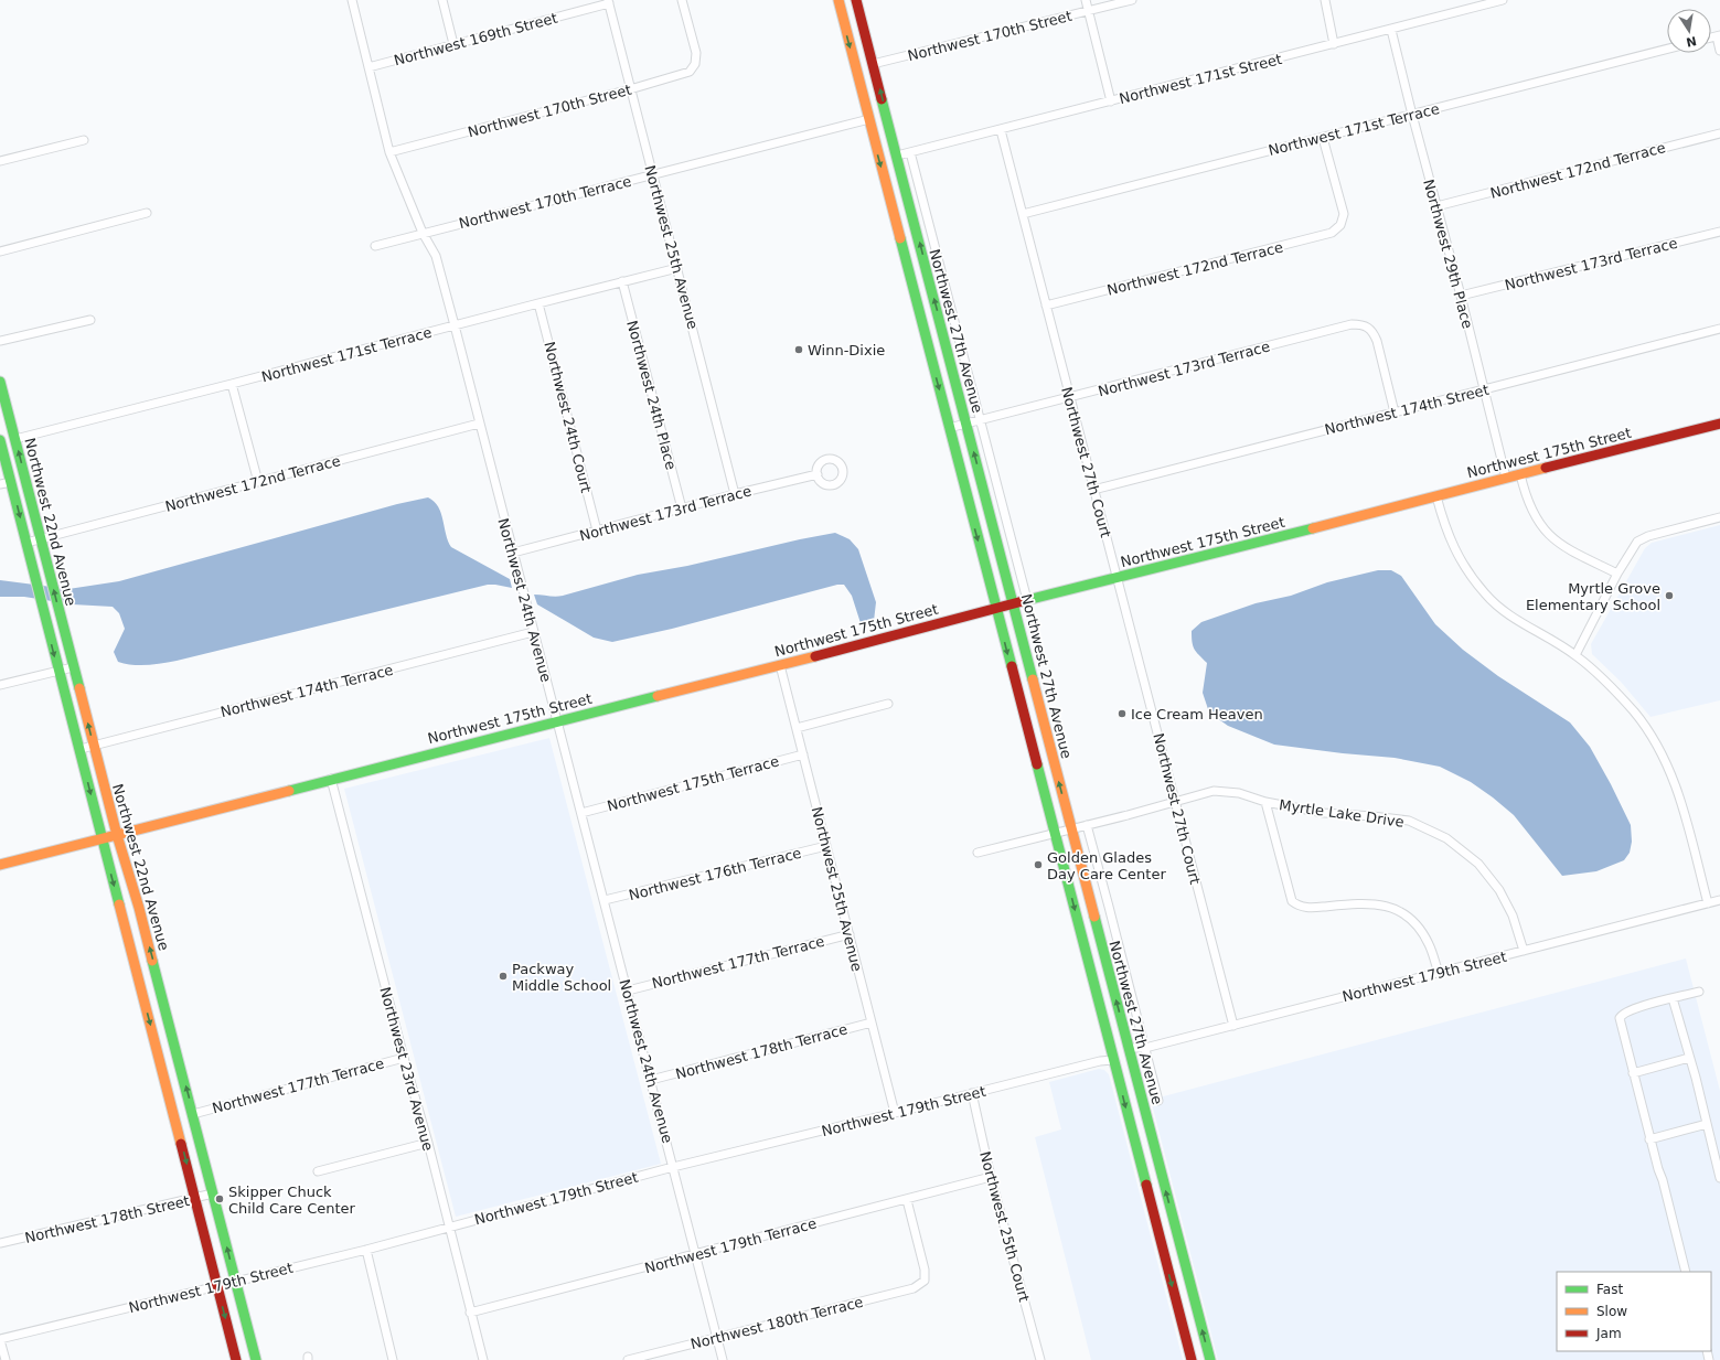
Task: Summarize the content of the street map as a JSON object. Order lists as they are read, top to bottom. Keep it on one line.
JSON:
{"streets":{"main road":["Northwest 27th Avenue","Northwest 175th Street","Northwest 22nd Avenue"],"street":["Northwest 170th Street","Northwest 169th Street","Northwest 171st Street","Northwest 171st Terrace","Northwest 172nd Terrace","Northwest 170th Terrace","Northwest 25th Avenue","Northwest 29th Place","Northwest 173rd Terrace","Northwest 24th Place","Northwest 174th Street","Northwest 24th Court","Northwest 27th Court","Northwest 24th Avenue","Northwest 174th Terrace","Northwest 175th Terrace","Myrtle Lake Drive","Northwest 176th Terrace","Northwest 177th Terrace","Northwest 179th Street","Northwest 178th Terrace","Northwest 23rd Avenue","Northwest 178th Street","Northwest 25th Court","Northwest 179th Terrace","Northwest 180th Terrace"]},"crossings":[["Northwest 170th Street","Northwest 25th Avenue"],["Northwest 170th Street","Northwest 27th Avenue"],["Northwest 170th Street","Northwest 24th Avenue"],["Northwest 169th Street","Northwest 25th Avenue"],["Northwest 169th Street","Northwest 24th Avenue"],["Northwest 171st Street","Northwest 29th Place"],["Northwest 171st Street","Northwest 27th Avenue"],["Northwest 171st Street","Northwest 27th Court"],["Northwest 171st Terrace","Northwest 172nd Terrace"],["Northwest 171st Terrace","Northwest 25th Avenue"],["Northwest 171st Terrace","Northwest 29th Place"],["Northwest 171st Terrace","Northwest 24th Place"],["Northwest 171st Terrace","Northwest 24th Court"],["Northwest 171st Terrace","Northwest 27th Court"],["Northwest 171st Terrace","Northwest 22nd Avenue"],["Northwest 171st Terrace","Northwest 24th Avenue"],["Northwest 172nd Terrace","Northwest 29th Place"],["Northwest 172nd Terrace","Northwest 27th Court"],["Northwest 172nd Terrace","Northwest 22nd Avenue"],["Northwest 172nd Terrace","Northwest 24th Avenue"],["Northwest 170th Terrace","Northwest 25th Avenue"],["Northwest 170th Terrace","Northwest 24th Avenue"],["Northwest 25th Avenue","Northwest 173rd Terrace"],["Northwest 25th Avenue","Northwest 175th Street"],["Northwest 25th Avenue","Northwest 175th Terrace"],["Northwest 25th Avenue","Northwest 176th Terrace"],["Northwest 25th Avenue","Northwest 177th Terrace"],["Northwest 25th Avenue","Northwest 179th Street"],["Northwest 25th Avenue","Northwest 178th Terrace"],["Northwest 29th Place","Northwest 173rd Terrace"],["Northwest 29th Place","Northwest 174th Street"],["Northwest 29th Place","Northwest 175th Street"],["Northwest 173rd Terrace","Northwest 27th Avenue"],["Northwest 173rd Terrace","Northwest 24th Place"],["Northwest 173rd Terrace","Northwest 174th Street"],["Northwest 173rd Terrace","Northwest 24th Court"],["Northwest 173rd Terrace","Northwest 27th Court"],["Northwest 173rd Terrace","Northwest 24th Avenue"],["Northwest 27th Avenue","Northwest 175th Street"],["Northwest 27th Avenue","Myrtle Lake Drive"],["Northwest 27th Avenue","Northwest 179th Street"],["Northwest 174th Street","Northwest 27th Court"],["Northwest 175th Street","Northwest 27th Court"],["Northwest 175th Street","Northwest 22nd Avenue"],["Northwest 175th Street","Northwest 24th Avenue"],["Northwest 175th Street","Northwest 23rd Avenue"],["Northwest 27th Court","Myrtle Lake Drive"],["Northwest 27th Court","Northwest 179th Street"],["Northwest 22nd Avenue","Northwest 174th Terrace"],["Northwest 22nd Avenue","Northwest 177th Terrace"],["Northwest 22nd Avenue","Northwest 179th Street"],["Northwest 22nd Avenue","Northwest 178th Street"],["Northwest 24th Avenue","Northwest 174th Terrace"],["Northwest 24th Avenue","Northwest 175th Terrace"],["Northwest 24th Avenue","Northwest 176th Terrace"],["Northwest 24th Avenue","Northwest 177th Terrace"],["Northwest 24th Avenue","Northwest 179th Street"],["Northwest 24th Avenue","Northwest 178th Terrace"],["Northwest 24th Avenue","Northwest 179th Terrace"],["Northwest 24th Avenue","Northwest 180th Terrace"],["Myrtle Lake Drive","Northwest 179th Street"],["Northwest 177th Terrace","Northwest 23rd Avenue"],["Northwest 179th Street","Northwest 23rd Avenue"],["Northwest 179th Street","Northwest 25th Court"],["Northwest 23rd Avenue","Northwest 179th Terrace"],["Northwest 25th Court","Northwest 179th Terrace"],["Northwest 179th Terrace","Northwest 180th Terrace"]],"places":["Winn-Dixie","Myrtle Grove Elementary School","Ice Cream Heaven","Golden Glades Day Care Center","Packway Middle School","Skipper Chuck Child Care Center"],"legend":["Fast","Slow","Jam"],"north":"bottom"}
